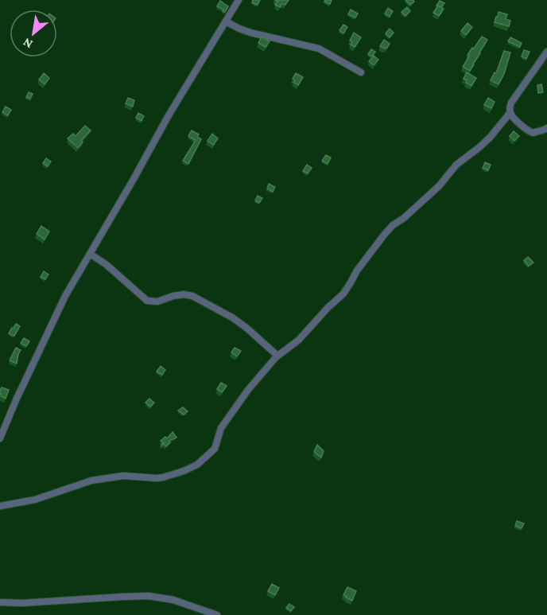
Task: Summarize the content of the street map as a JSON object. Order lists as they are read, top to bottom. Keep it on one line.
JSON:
{"north":"bottom left"}
